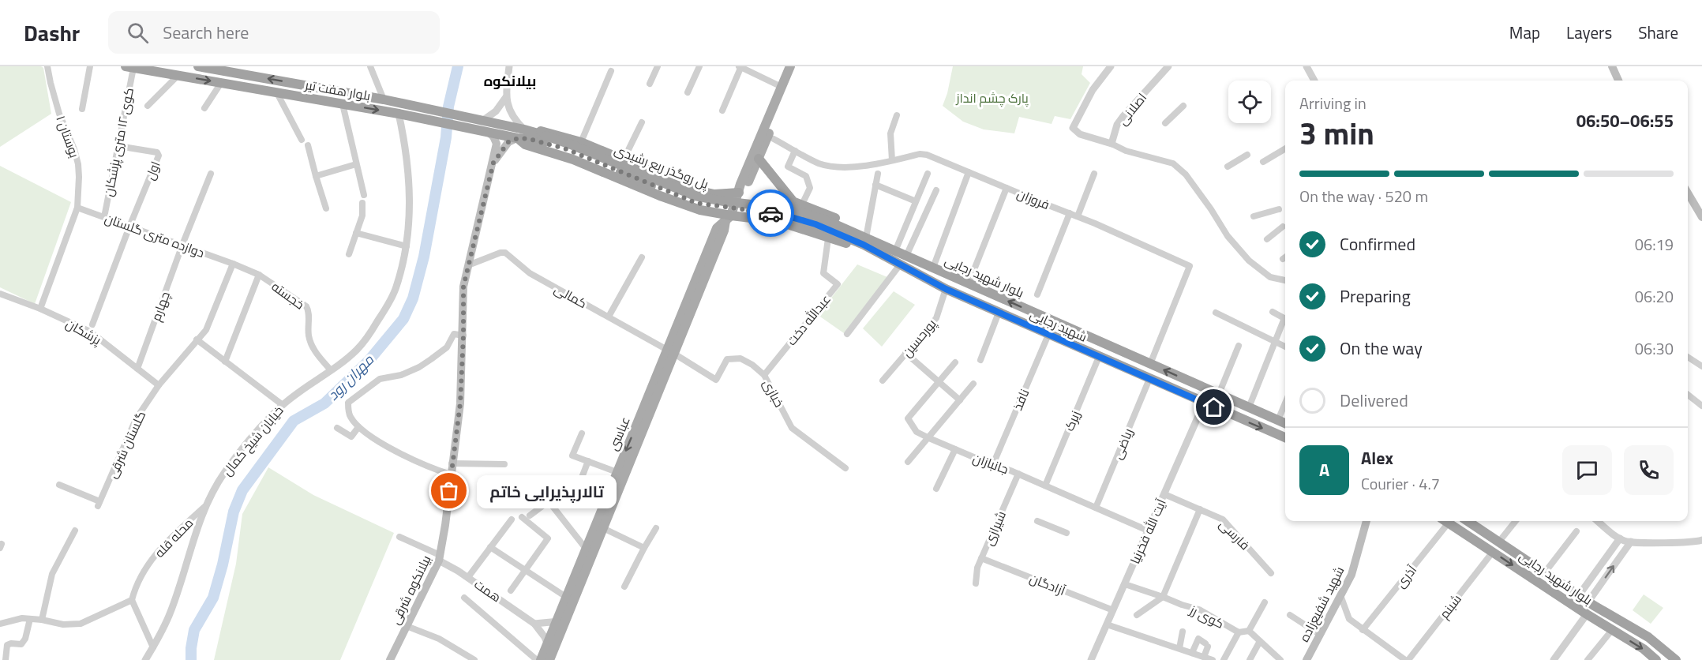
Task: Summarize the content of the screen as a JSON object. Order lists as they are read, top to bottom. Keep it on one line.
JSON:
{"streets":{"highway":["بلوار هفت تیر","پل روگذر ربع رشیدی","بلوار شهید رجایی","شهید رجایی"],"main road":["عباسى","بیلانکوه شرقی","شهید شفیع‌زاده"],"street":["اصلانی","بوستان ۱","کوی ۱۲ متری پزشکان","اول","فروزان","دوازده متری گلستان","خجسته","کمالی","چهارم","عبدالله دخت","پزشکان","پورحسین","خبازی","نافذ","زیرک","خیابان شیخ کمال","ریاضی","گلستان شرقی","جانبازان","شیرازی","آیت الله فخرنیا","فارسی","محله قله","آذری","آزادگان","همت","شبنم","کوی رز"]},"crossings":[["بلوار هفت تیر","کوی ۱۲ متری پزشکان"],["بلوار هفت تیر","پل روگذر ربع رشیدی"],["بلوار هفت تیر","خیابان شیخ کمال"],["بلوار هفت تیر","بیلانکوه شرقی"],["بوستان ۱","دوازده متری گلستان"],["بوستان ۱","پزشکان"],["کوی ۱۲ متری پزشکان","اول"],["کوی ۱۲ متری پزشکان","دوازده متری گلستان"],["پل روگذر ربع رشیدی","بلوار شهید رجایی"],["اول","دوازده متری گلستان"],["فروزان","بلوار شهید رجایی"],["دوازده متری گلستان","خجسته"],["دوازده متری گلستان","چهارم"],["دوازده متری گلستان","گلستان شرقی"],["بلوار شهید رجایی","شهید رجایی"],["بلوار شهید رجایی","شبنم"],["خجسته","خیابان شیخ کمال"],["خجسته","گلستان شرقی"],["کمالی","خبازی"],["کمالی","عباسى"],["کمالی","بیلانکوه شرقی"],["چهارم","پزشکان"],["عبدالله دخت","خبازی"],["شهید رجایی","پورحسین"],["شهید رجایی","نافذ"],["شهید رجایی","زیرک"],["شهید رجایی","ریاضی"],["شهید رجایی","آیت الله فخرنیا"],["پزشکان","گلستان شرقی"],["خبازی","عباسى"],["نافذ","جانبازان"],["زیرک","جانبازان"],["عباسى","همت"],["خیابان شیخ کمال","محله قله"],["ریاضی","جانبازان"],["جانبازان","شیرازی"],["جانبازان","آیت الله فخرنیا"],["شیرازی","آزادگان"],["آیت الله فخرنیا","فارسی"],["آیت الله فخرنیا","آزادگان"],["آیت الله فخرنیا","کوی رز"],["بیلانکوه شرقی","همت"]],"districts":["بیلانکوه"],"water":["مهران رود"],"parks":["پارک چشم انداز"],"places":["تالارپذیرایی خاتم"],"page":{"header":"Dashr","search":"Search here","nav":["Map","Layers","Share"],"heading":["3 min","Arriving in","06:50–06:55"],"panel":["Alex","Courier · 4.7"],"bar":"On the way · 520 m","list":[["Confirmed","06:19"],["Preparing","06:20"],["On the way","06:30"],"Delivered"],"round":"A","bubble":"تالارپذیرایی خاتم"}}
